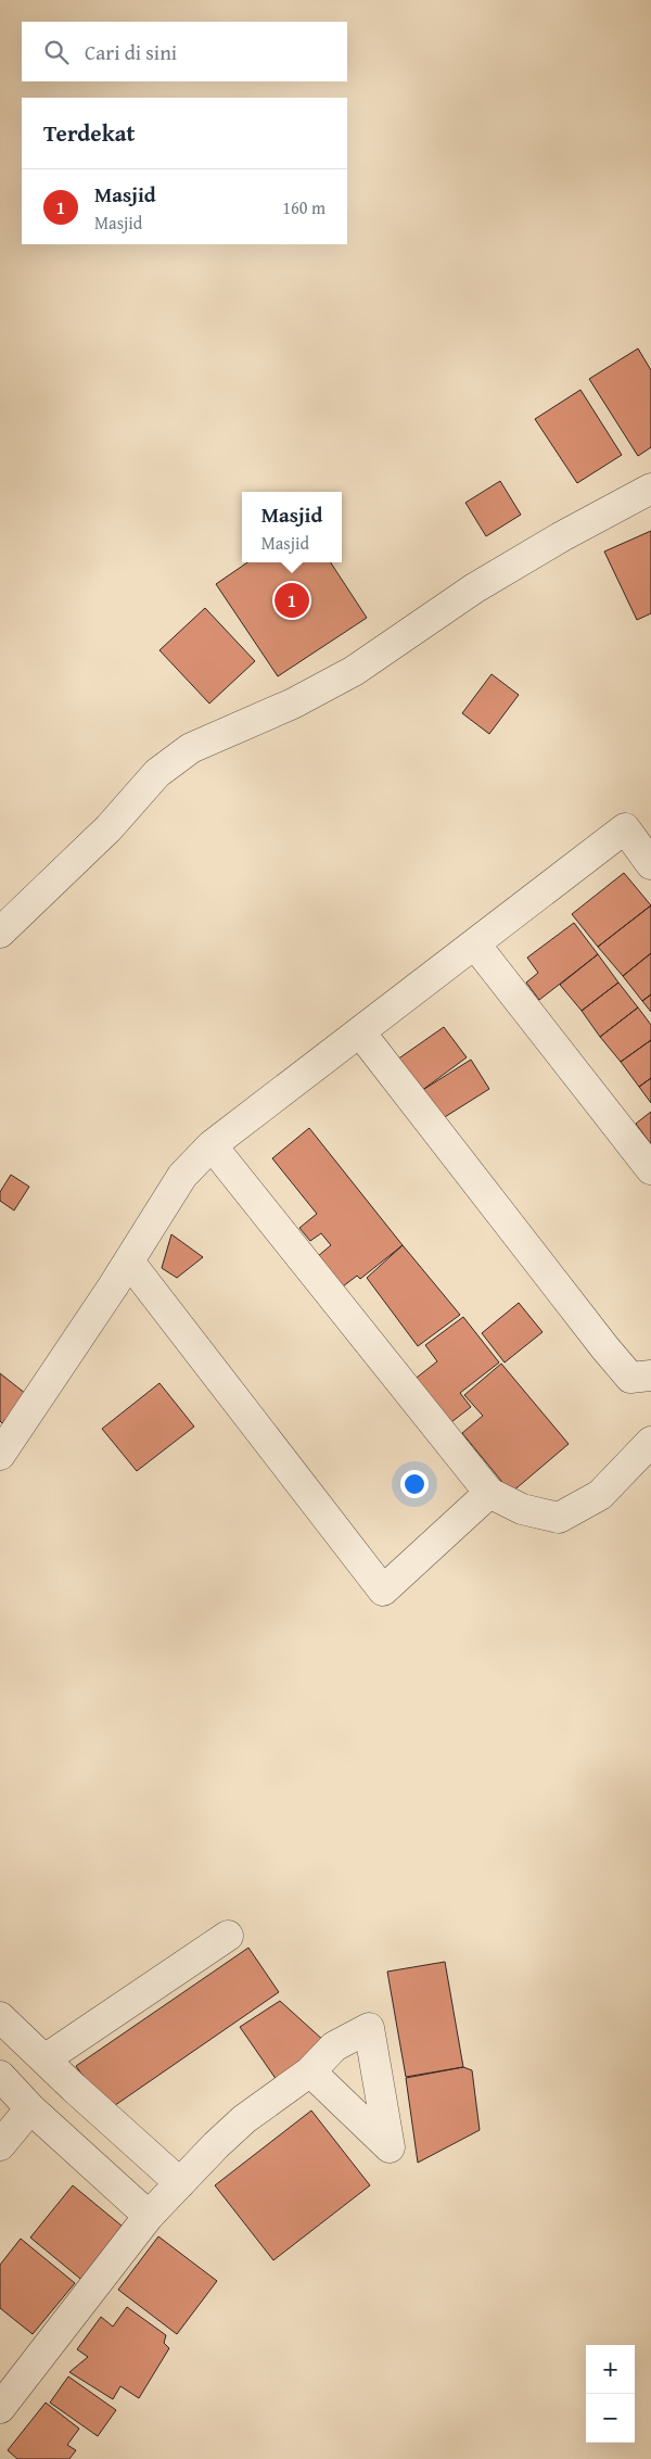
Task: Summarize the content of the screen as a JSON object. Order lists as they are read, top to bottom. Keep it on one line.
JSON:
{"page":{"search":"Cari di sini","heading":"Terdekat","list":[{"mark":"1","name":"Masjid","note":"Masjid","value":"160 m"}],"popup":["Masjid","Masjid"],"pins":"1","map_buttons":["+","−"]}}
